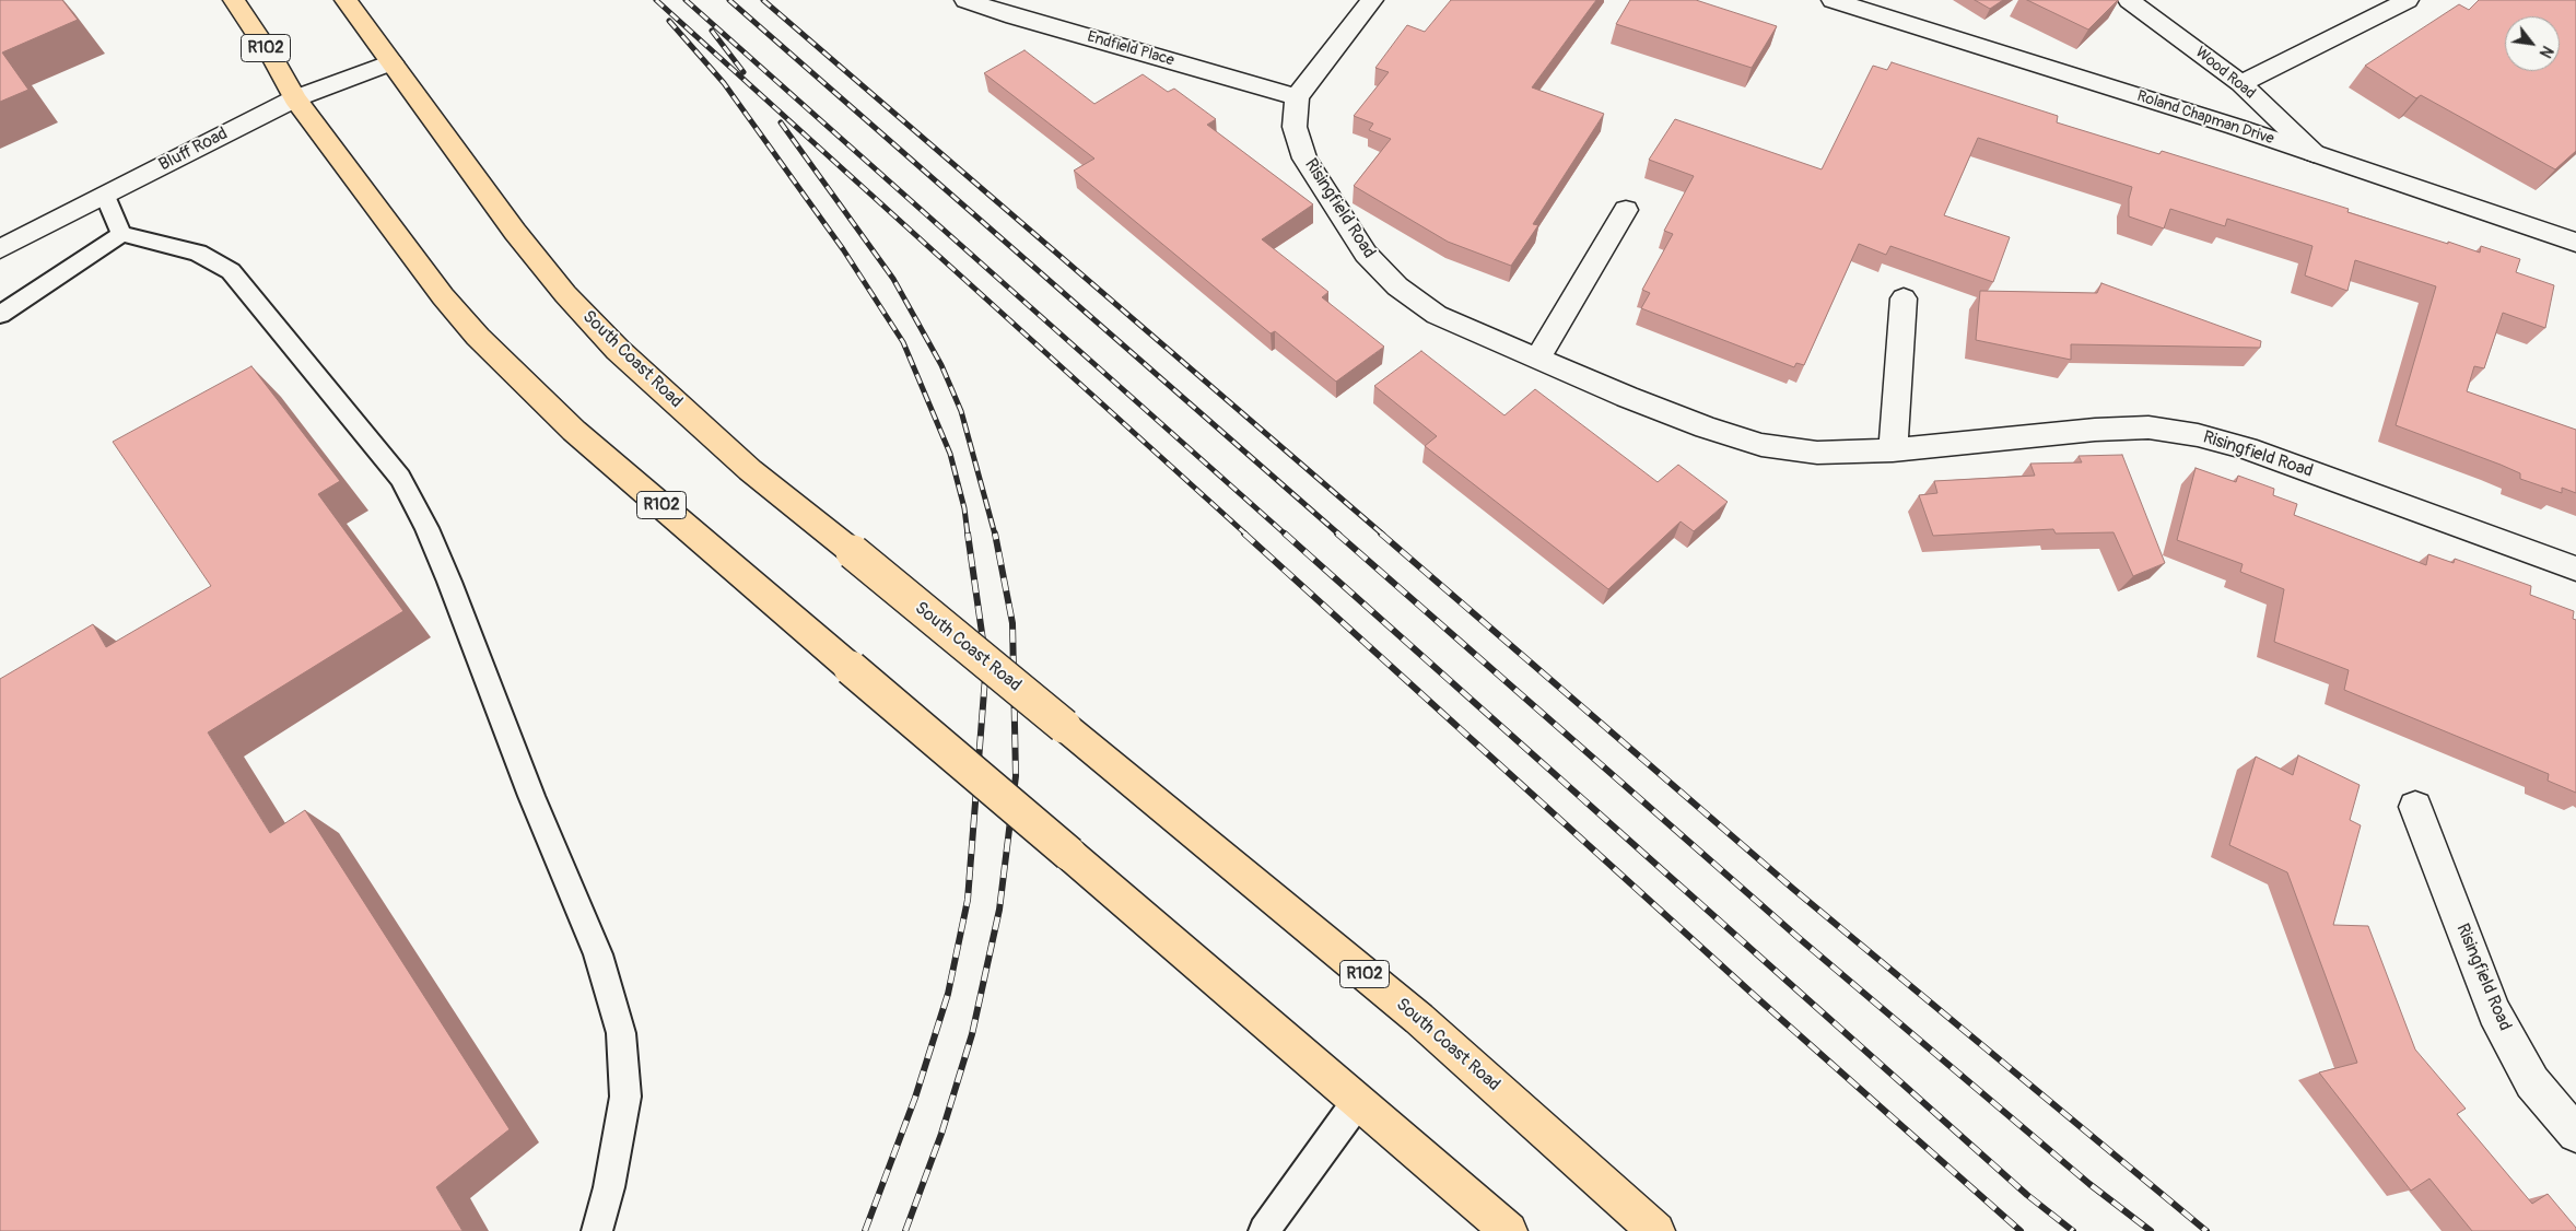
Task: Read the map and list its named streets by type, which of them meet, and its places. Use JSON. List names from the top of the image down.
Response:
{
  "streets": {
    "highway": ["R102", "South Coast Road"],
    "street": [
      "Endfield Place",
      "Wood Road",
      "Roland Chapman Drive",
      "Bluff Road",
      "Risingfield Road"
    ]
  },
  "crossings": [
    ["R102", "Bluff Road"],
    ["Endfield Place", "Risingfield Road"],
    ["Wood Road", "Roland Chapman Drive"],
    ["Bluff Road", "South Coast Road"]
  ],
  "north": "bottom right"
}
